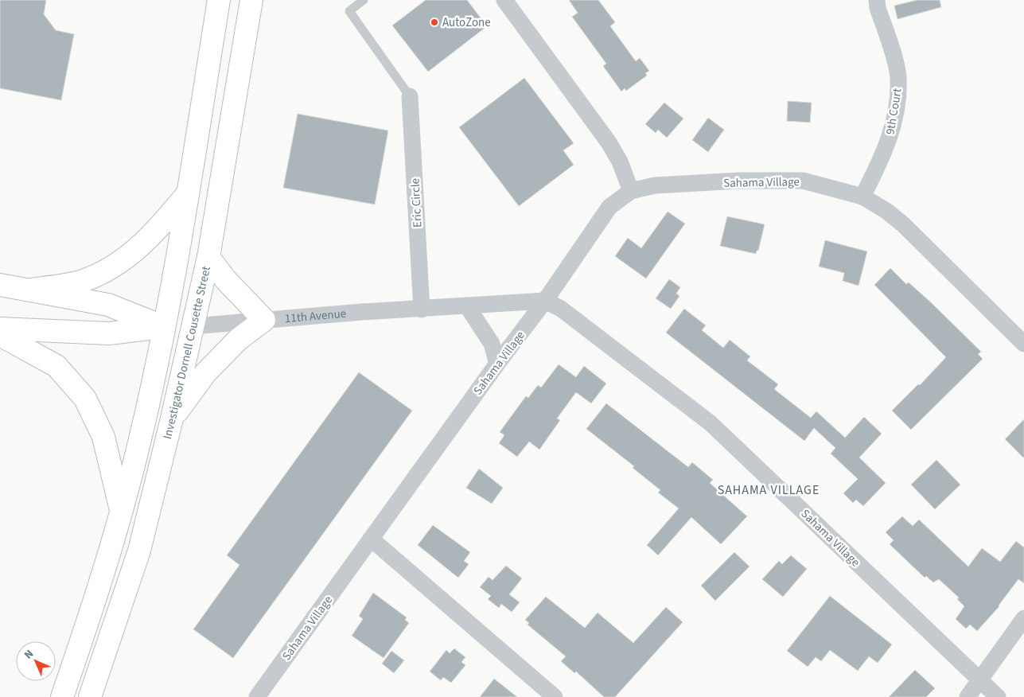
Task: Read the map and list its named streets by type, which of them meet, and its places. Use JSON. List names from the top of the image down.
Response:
{
  "streets": {
    "main road": ["11th Avenue", "Investigator Dornell Cousette Street"],
    "street": ["9th Court", "Sahama Village", "Eric Circle"]
  },
  "crossings": [
    ["9th Court", "Sahama Village"],
    ["Sahama Village", "11th Avenue"],
    ["Eric Circle", "11th Avenue"],
    ["11th Avenue", "Investigator Dornell Cousette Street"]
  ],
  "districts": ["SAHAMA VILLAGE"],
  "places": ["AutoZone"],
  "north": "top left"
}
